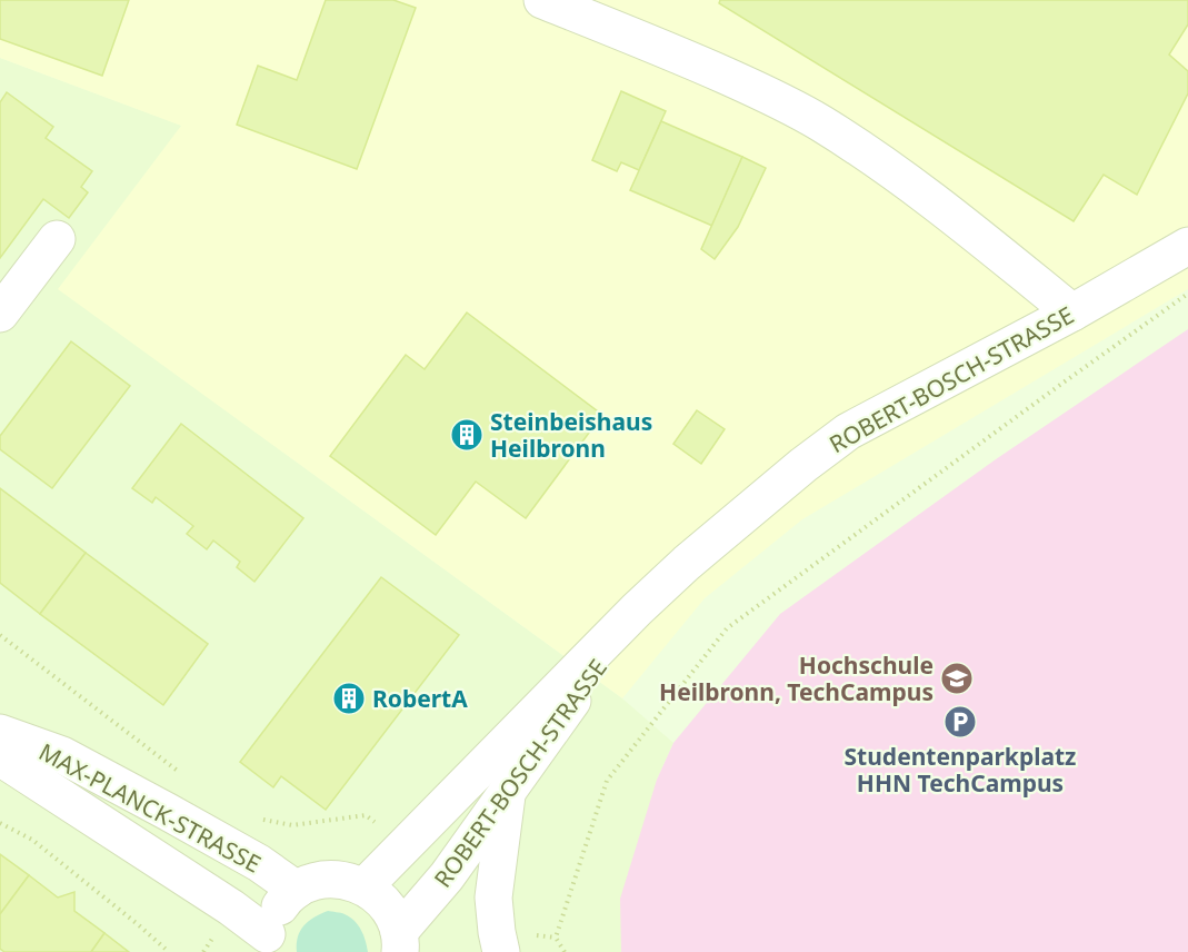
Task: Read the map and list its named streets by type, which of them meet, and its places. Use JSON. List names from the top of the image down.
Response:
{
  "streets": {
    "street": ["ROBERT-BOSCH-STRASSE", "MAX-PLANCK-STRASSE"]
  },
  "places": {
    "building": ["Steinbeishaus Heilbronn", "RobertA"],
    "school or university": ["Hochschule Heilbronn, TechCampus"],
    "parking": ["Studentenparkplatz HHN TechCampus"]
  }
}
